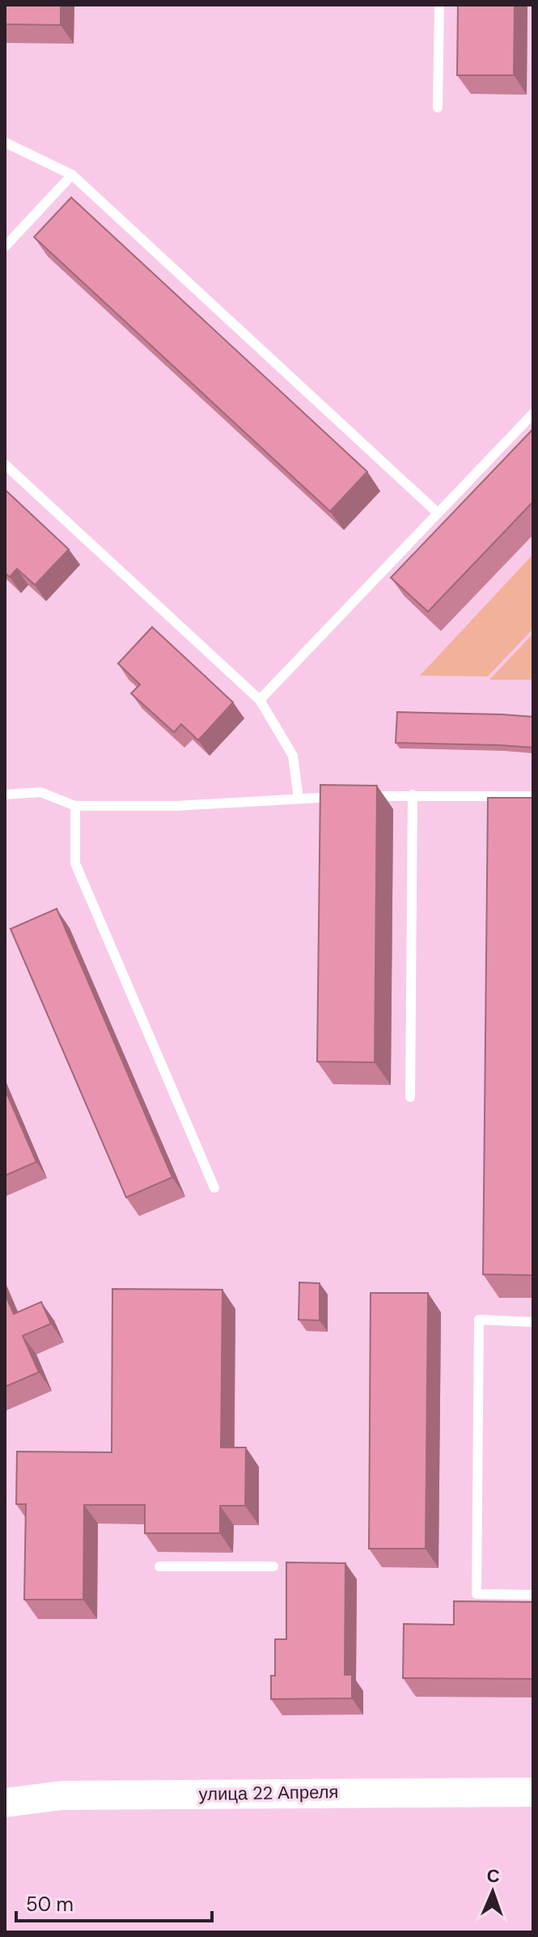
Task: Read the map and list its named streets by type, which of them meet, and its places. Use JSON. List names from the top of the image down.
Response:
{
  "streets": {
    "main road": ["улица 22 Апреля"]
  },
  "scale_bar": "50 m",
  "north": "top"
}
